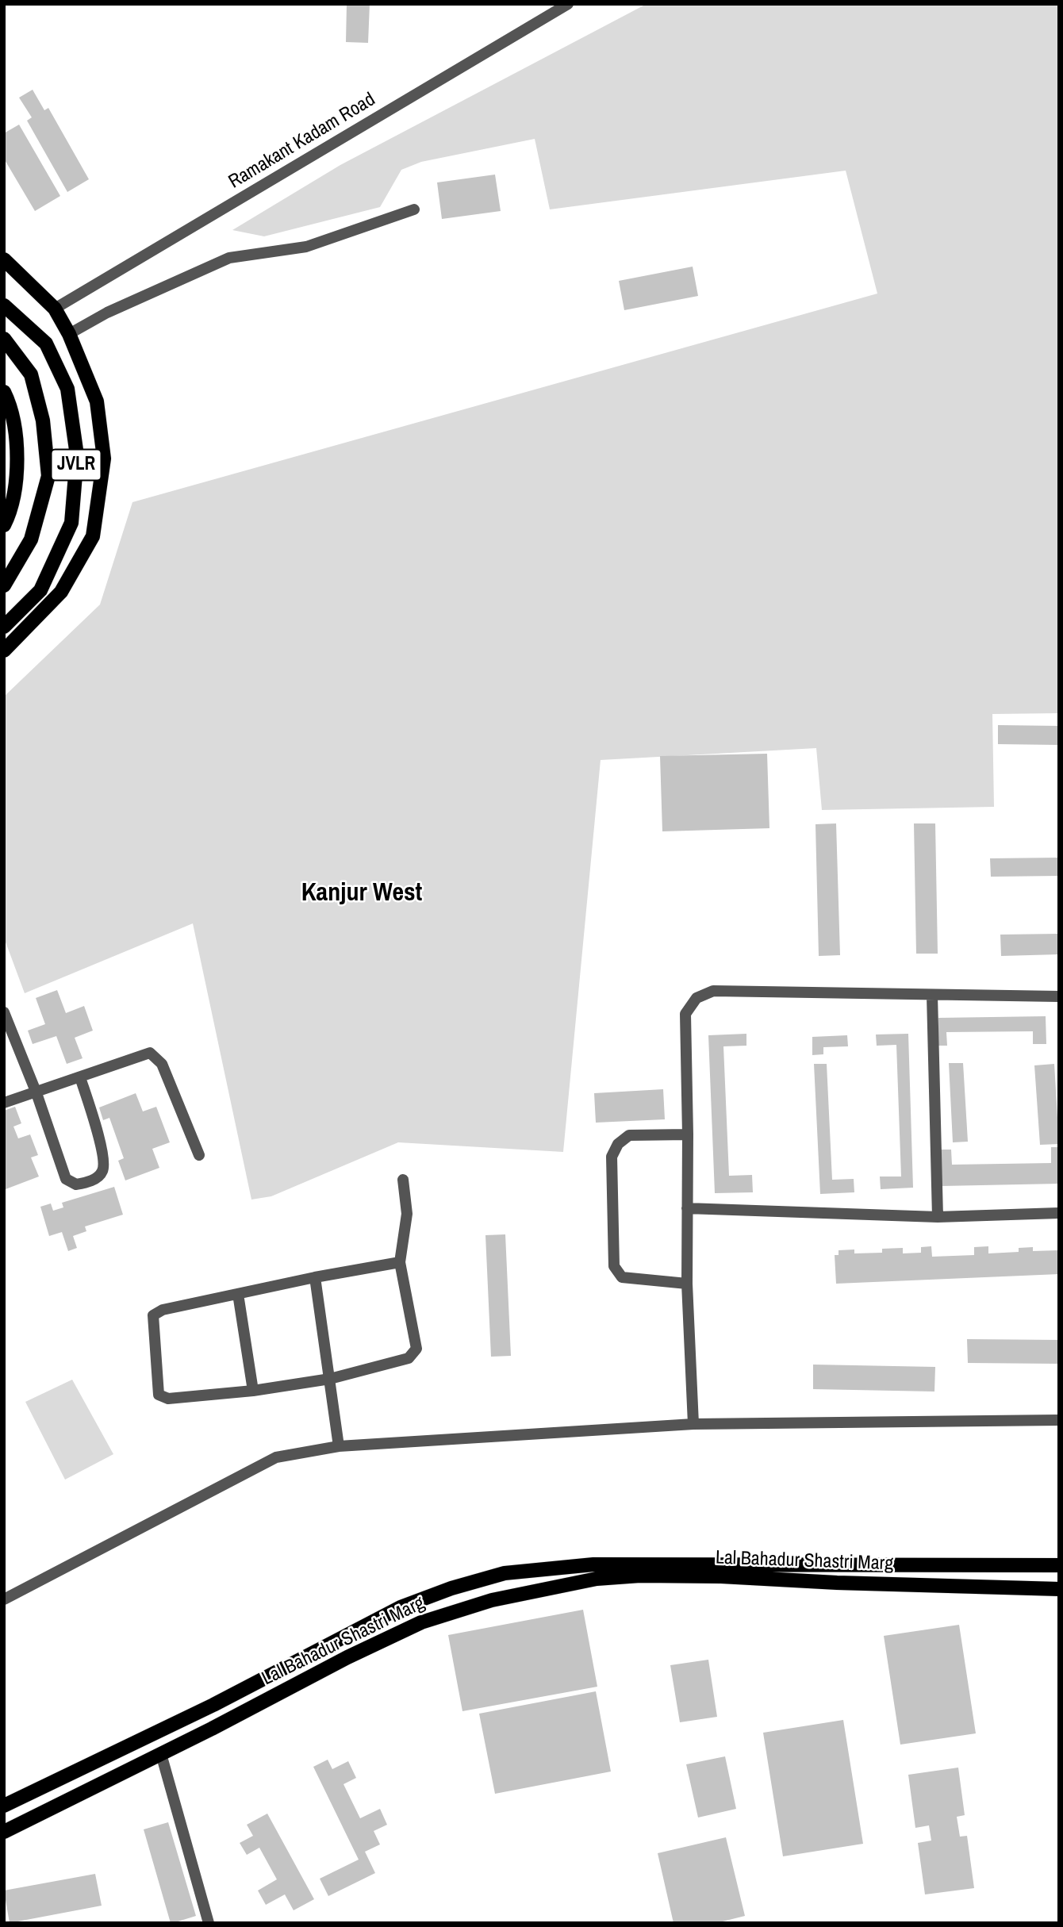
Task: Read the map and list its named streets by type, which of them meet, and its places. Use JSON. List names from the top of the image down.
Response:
{
  "streets": {
    "main road": ["JVLR", "Lal Bahadur Shastri Marg"],
    "street": ["Ramakant Kadam Road"]
  },
  "districts": ["Kanjur West"]
}
